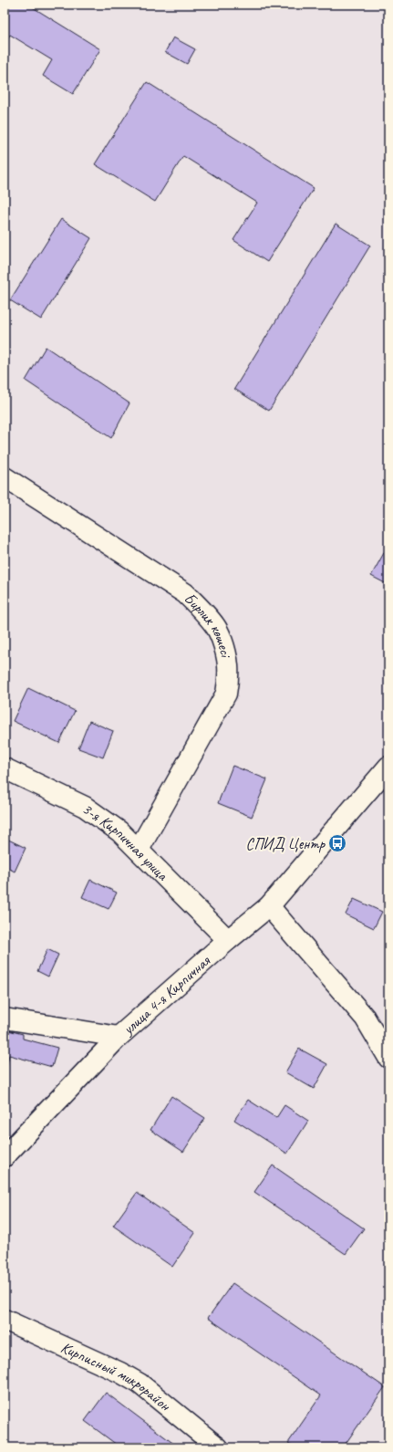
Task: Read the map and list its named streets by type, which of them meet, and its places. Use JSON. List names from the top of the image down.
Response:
{
  "streets": {
    "street": [
      "Бирлик көшесі",
      "3-я Кирпичная улица",
      "улица 4-я Кирпичная",
      "Кирписный микрорайон"
    ]
  },
  "crossings": [
    ["Бирлик көшесі", "3-я Кирпичная улица"],
    ["3-я Кирпичная улица", "улица 4-я Кирпичная"]
  ],
  "places": {
    "bus stop": ["СПИД Центр"]
  }
}
